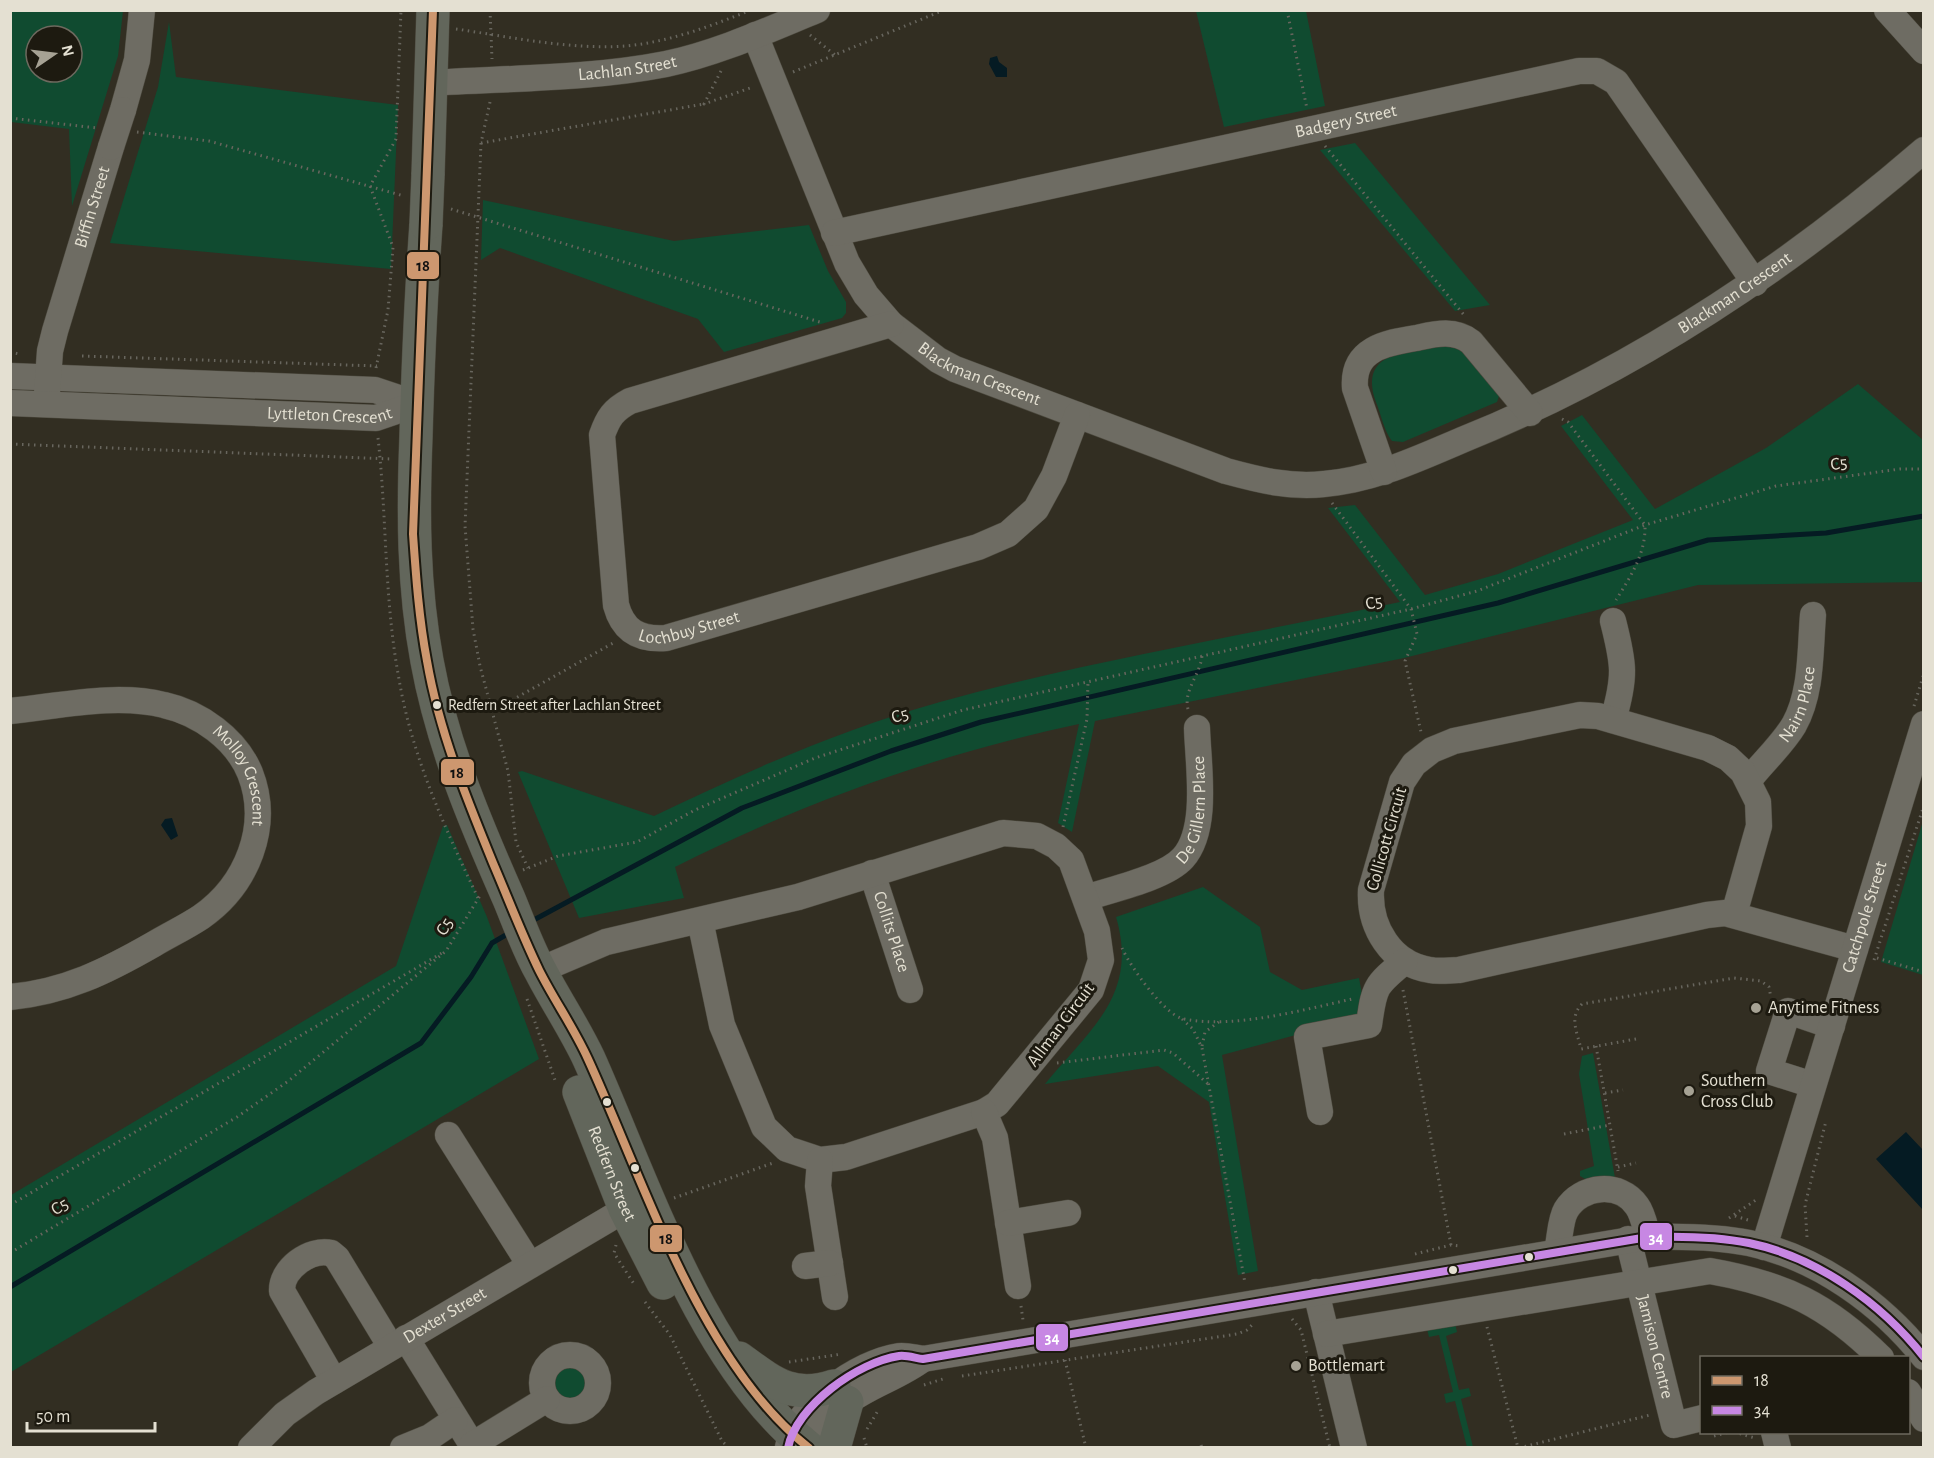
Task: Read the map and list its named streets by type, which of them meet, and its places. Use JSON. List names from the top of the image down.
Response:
{
  "streets": {
    "main road": ["Redfern Street"],
    "street": [
      "Lachlan Street",
      "Badgery Street",
      "Biffin Street",
      "Blackman Crescent",
      "Lyttleton Crescent",
      "Lochbuy Street",
      "Nairn Place",
      "Molloy Crescent",
      "De Gillern Place",
      "Collicott Circuit",
      "Catchpole Street",
      "Collits Place",
      "Allman Circuit",
      "Dexter Street",
      "Jamison Centre"
    ],
    "path": ["C5"]
  },
  "crossings": [
    ["Lachlan Street", "Blackman Crescent"],
    ["Lachlan Street", "Redfern Street"],
    ["Badgery Street", "Blackman Crescent"],
    ["Biffin Street", "Lyttleton Crescent"],
    ["Blackman Crescent", "Lochbuy Street"],
    ["Lyttleton Crescent", "Redfern Street"],
    ["C5", "Redfern Street"],
    ["Nairn Place", "Collicott Circuit"],
    ["De Gillern Place", "Allman Circuit"],
    ["Collicott Circuit", "Catchpole Street"],
    ["Collits Place", "Allman Circuit"],
    ["Allman Circuit", "Redfern Street"],
    ["Redfern Street", "Dexter Street"]
  ],
  "places": [
    "Redfern Street after Lachlan Street",
    "Anytime Fitness",
    "Southern Cross Club",
    "Bottlemart"
  ],
  "lines": ["transit line 18", "transit line 34"],
  "legend": ["18", "34"],
  "scale_bar": "50 m",
  "north": "right"
}
